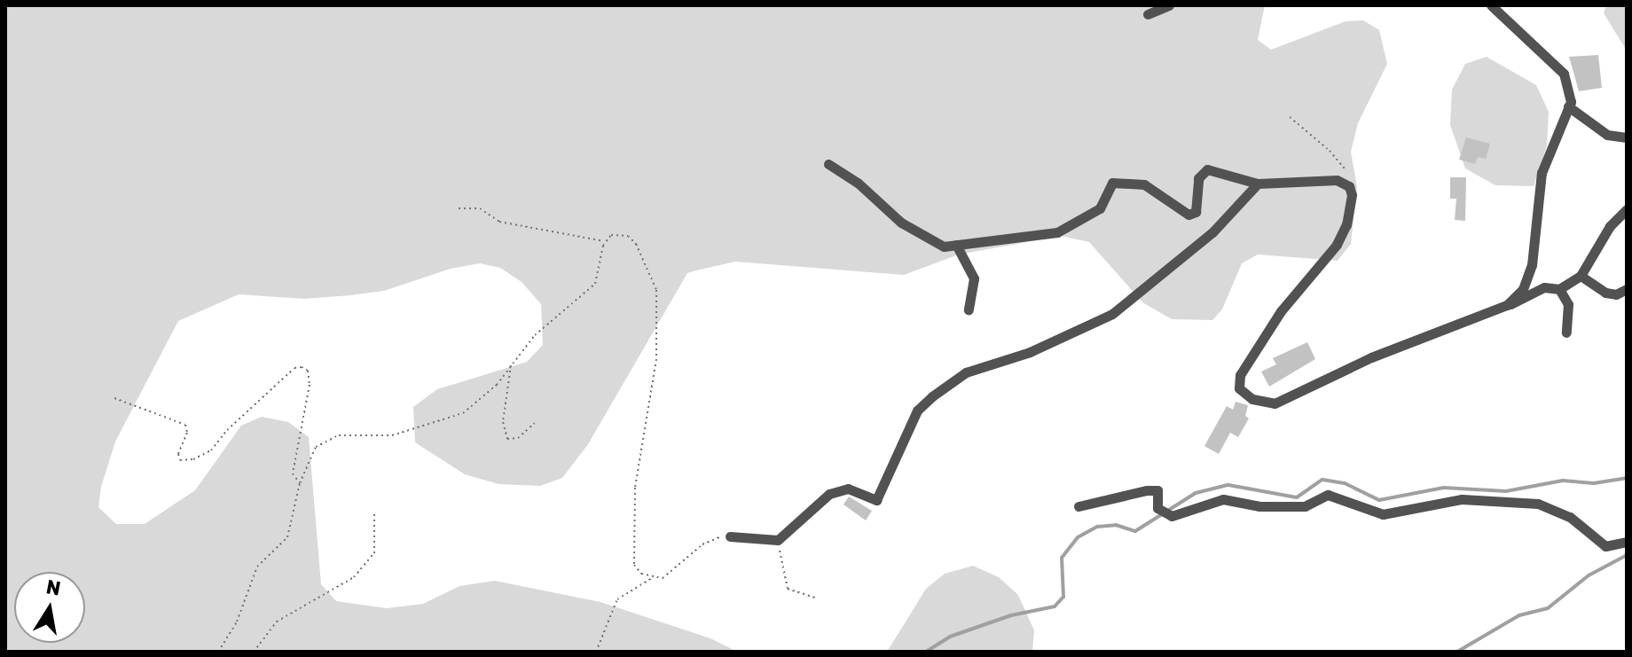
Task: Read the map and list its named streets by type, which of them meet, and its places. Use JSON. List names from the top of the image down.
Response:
{
  "north": "top"
}
